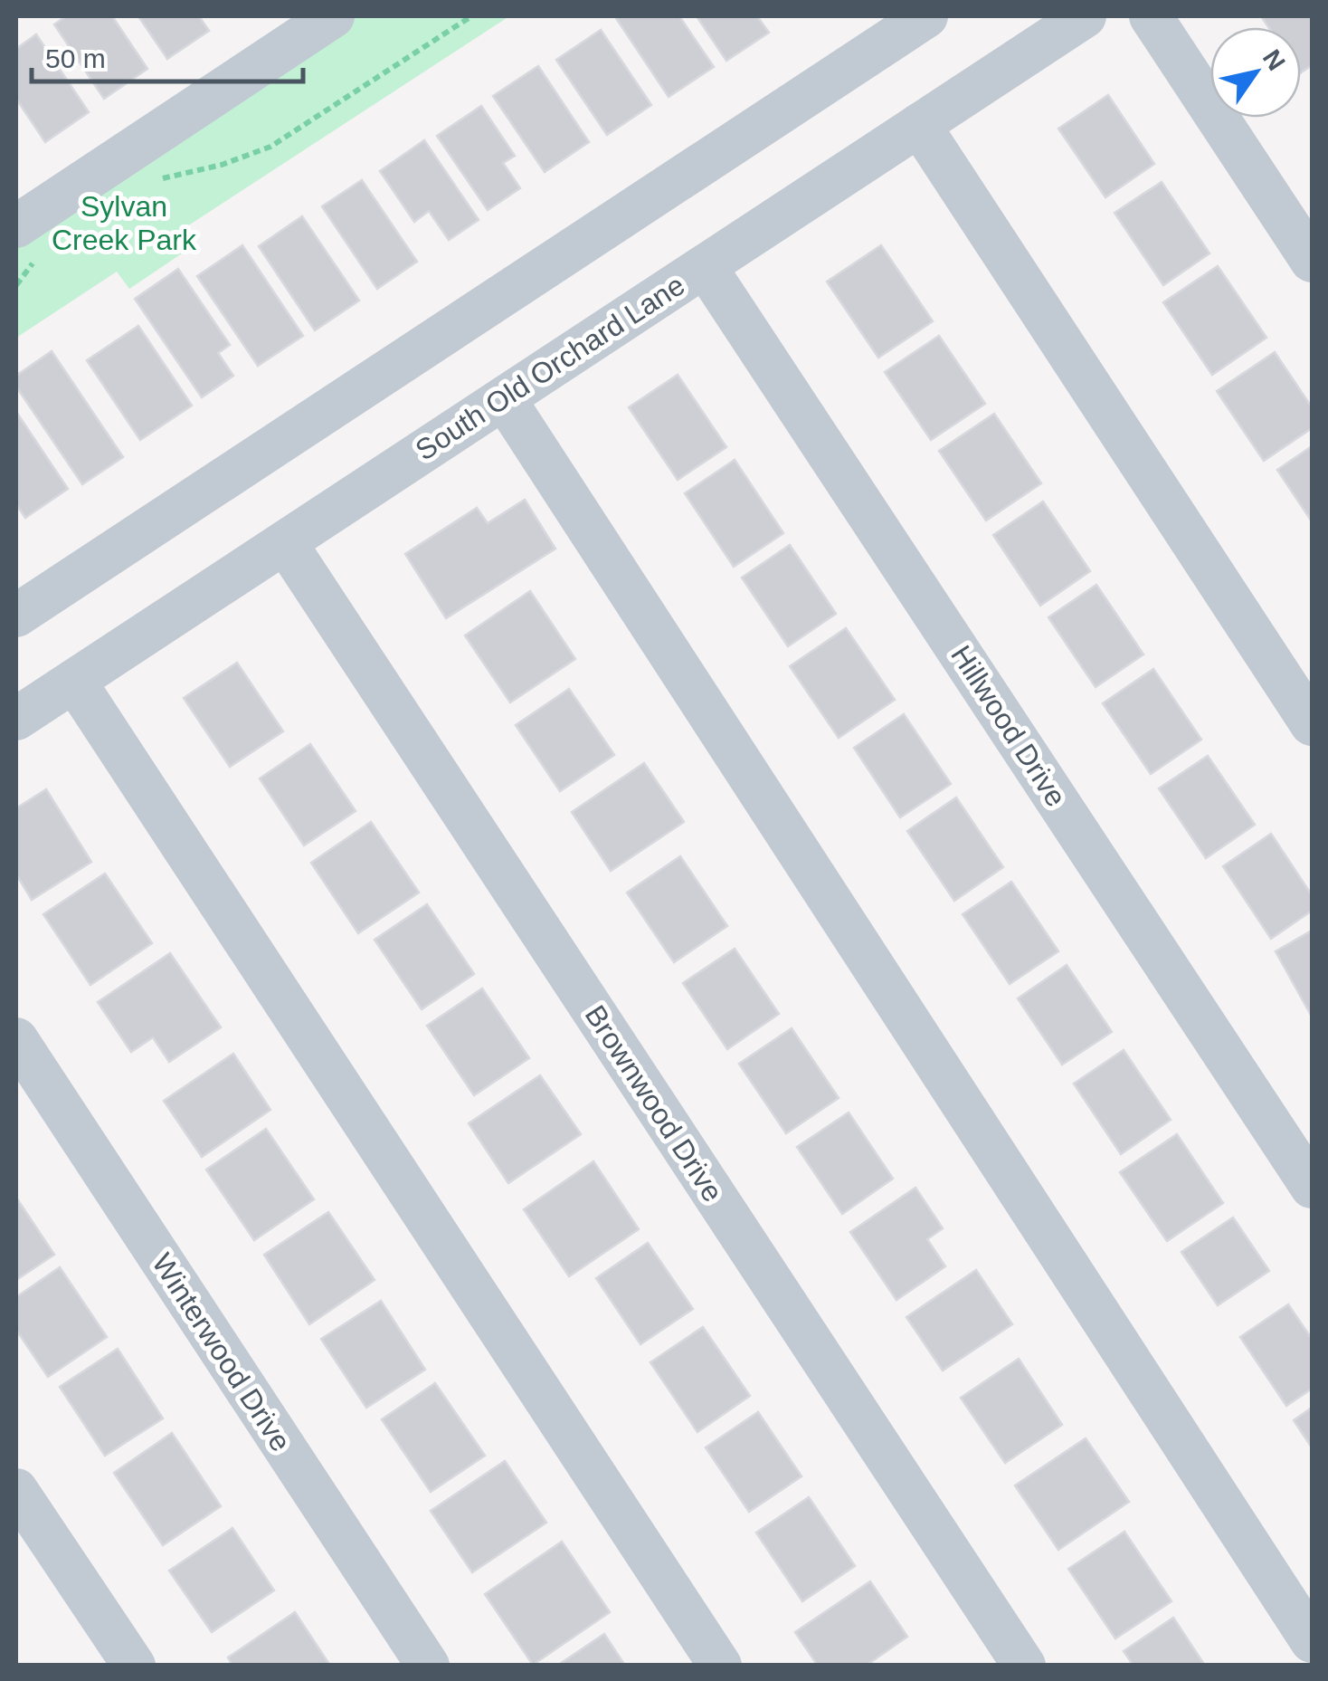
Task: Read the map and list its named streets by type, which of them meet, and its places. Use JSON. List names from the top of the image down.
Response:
{
  "streets": {
    "street": [
      "South Old Orchard Lane",
      "Hillwood Drive",
      "Brownwood Drive",
      "Winterwood Drive"
    ]
  },
  "crossings": [
    ["South Old Orchard Lane", "Hillwood Drive"],
    ["South Old Orchard Lane", "Brownwood Drive"]
  ],
  "parks": ["Sylvan Creek Park"],
  "scale_bar": "50 m",
  "north": "top right"
}
